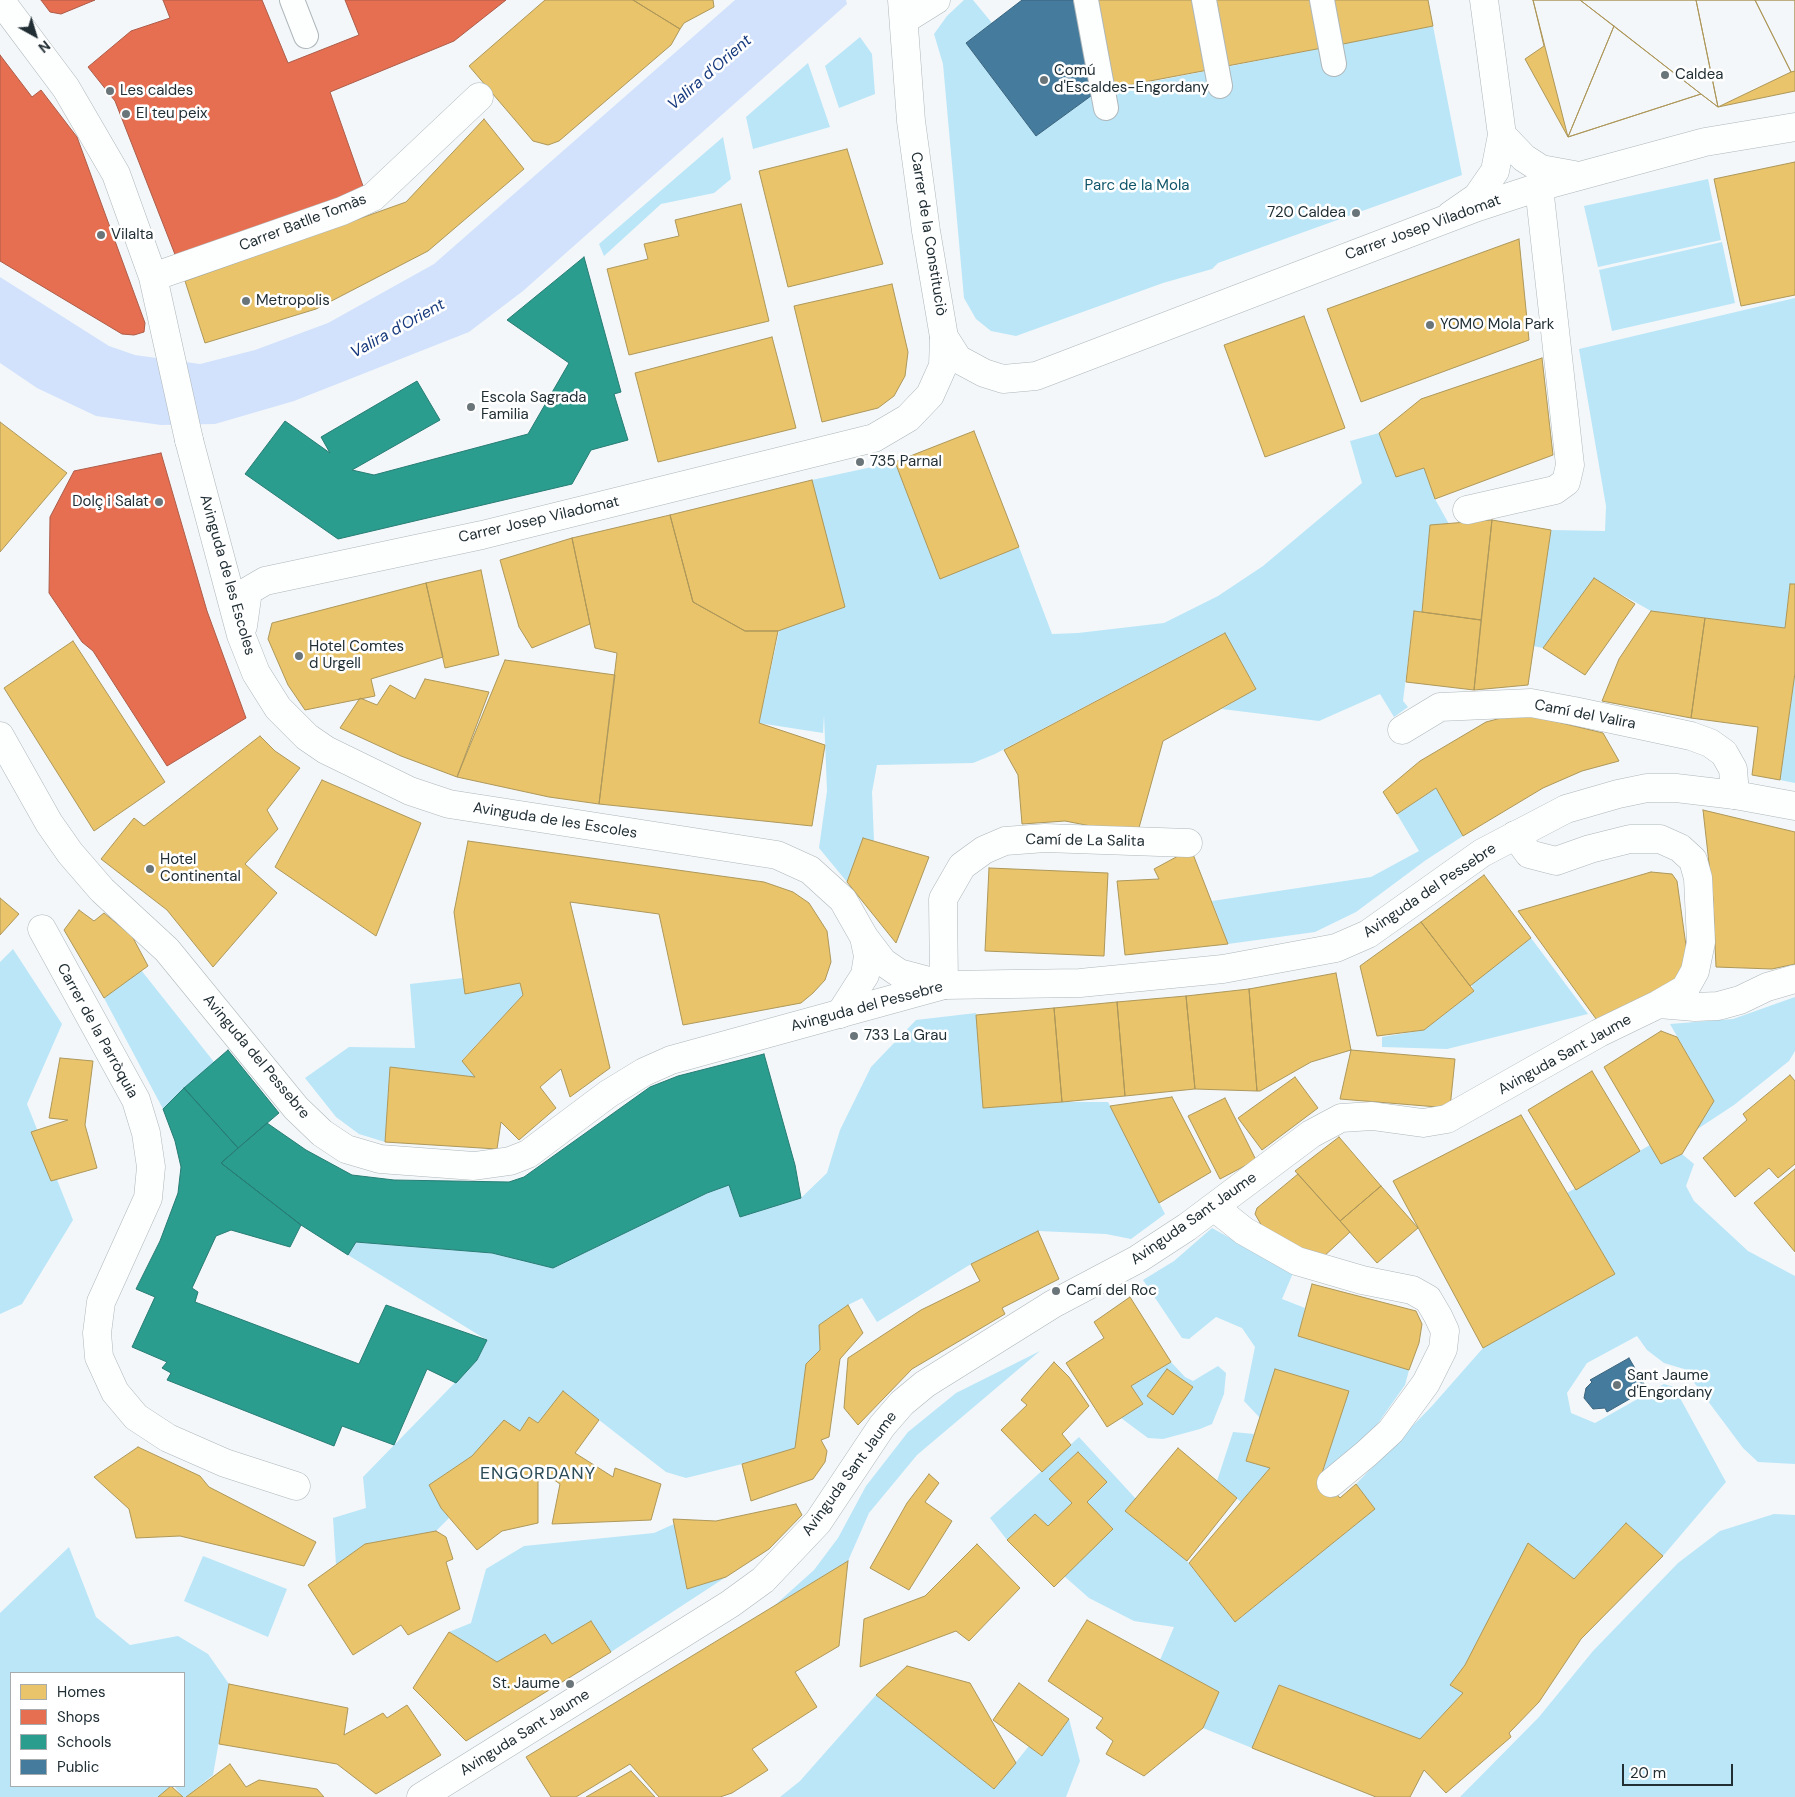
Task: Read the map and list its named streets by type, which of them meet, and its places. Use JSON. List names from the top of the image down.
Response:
{
  "streets": {
    "street": [
      "Carrer Batlle Tomàs",
      "Carrer Josep Viladomat",
      "Carrer de la Constituciò",
      "Avinguda de les Escoles",
      "Camí del Valira",
      "Camí de La Salita",
      "Avinguda del Pessebre",
      "Carrer de la Parròquia",
      "Avinguda Sant Jaume"
    ]
  },
  "crossings": [
    ["Carrer Batlle Tomàs", "Avinguda de les Escoles"],
    ["Carrer Josep Viladomat", "Carrer de la Constituciò"],
    ["Carrer Josep Viladomat", "Avinguda de les Escoles"],
    ["Avinguda de les Escoles", "Camí de La Salita"],
    ["Avinguda de les Escoles", "Avinguda del Pessebre"],
    ["Camí del Valira", "Avinguda del Pessebre"],
    ["Camí de La Salita", "Avinguda del Pessebre"],
    ["Avinguda del Pessebre", "Avinguda Sant Jaume"]
  ],
  "districts": ["ENGORDANY"],
  "water": ["Valira d'Orient"],
  "parks": ["Parc de la Mola"],
  "places": [
    "Caldea",
    "Comú d'Escaldes-Engordany",
    "Les caldes",
    "El teu peix",
    "720 Caldea",
    "Vilalta",
    "Metropolis",
    "YOMO Mola Park",
    "Escola Sagrada Familia",
    "735 Parnal",
    "Dolç i Salat",
    "Hotel Comtes d Urgell",
    "Hotel Continental",
    "733 La Grau",
    "Camí del Roc",
    "Sant Jaume d'Engordany",
    "St. Jaume"
  ],
  "legend": [
    "Homes",
    "Shops",
    "Schools",
    "Public"
  ],
  "scale_bar": "20 m",
  "north": "bottom right"
}
